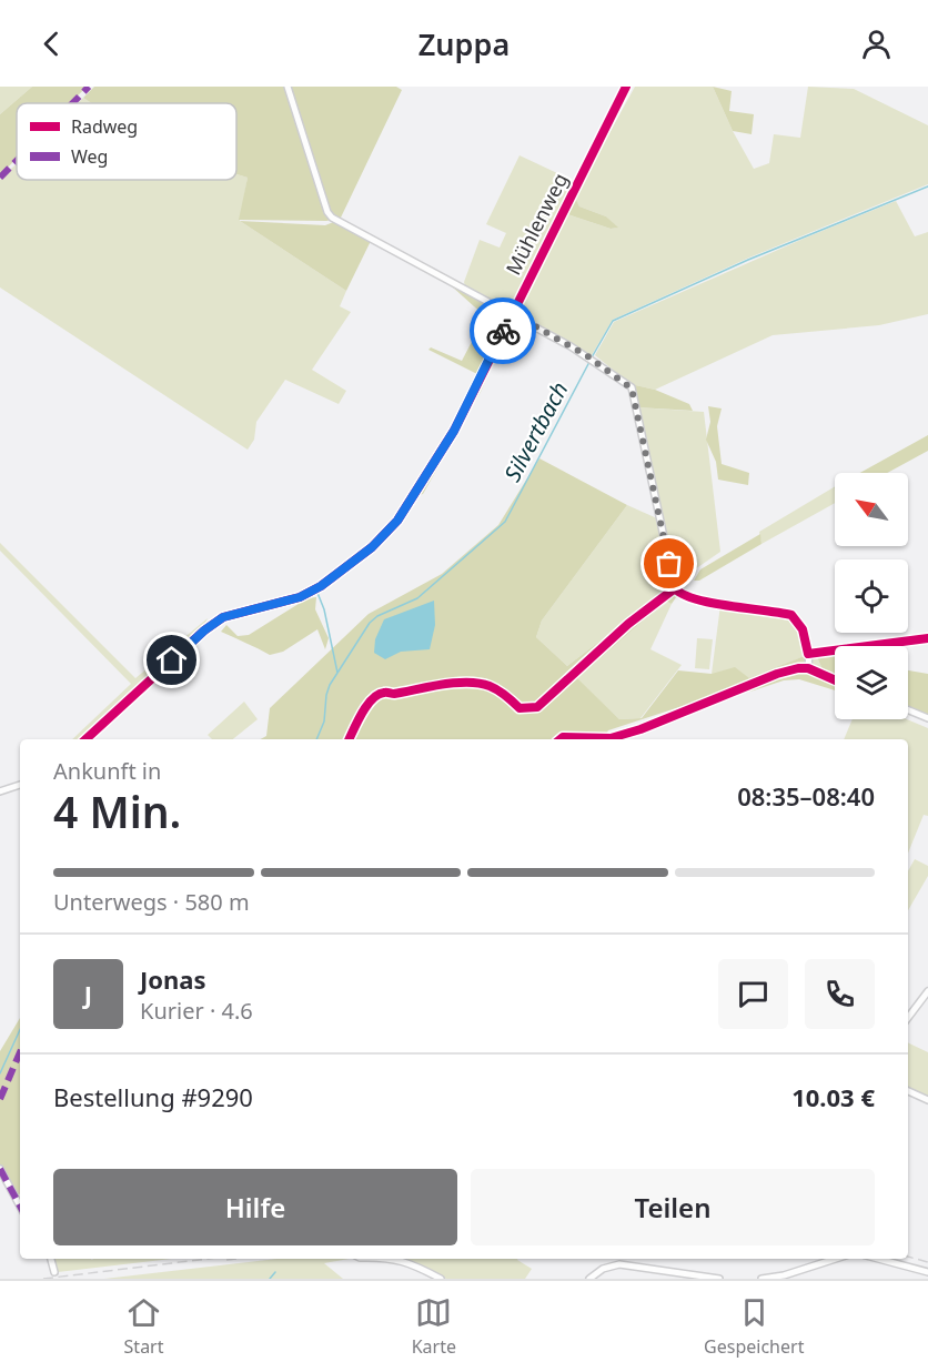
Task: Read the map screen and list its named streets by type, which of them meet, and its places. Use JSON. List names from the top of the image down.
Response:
{
  "streets": {
    "street": ["Mühlenweg"]
  },
  "water": ["Silvertbach"],
  "legend": ["Radweg", "Weg"],
  "north": "top left",
  "page": {
    "header": "Zuppa",
    "heading": ["4 Min.", "Ankunft in", "08:35–08:40"],
    "panel": [
      "Jonas",
      "Kurier · 4.6",
      "Bestellung #9290",
      "10.03 €"
    ],
    "bar": "Unterwegs · 580 m",
    "round": "J",
    "buttons": ["Hilfe", "Teilen"],
    "tabs": ["Start", "Karte", "Gespeichert"]
  }
}
